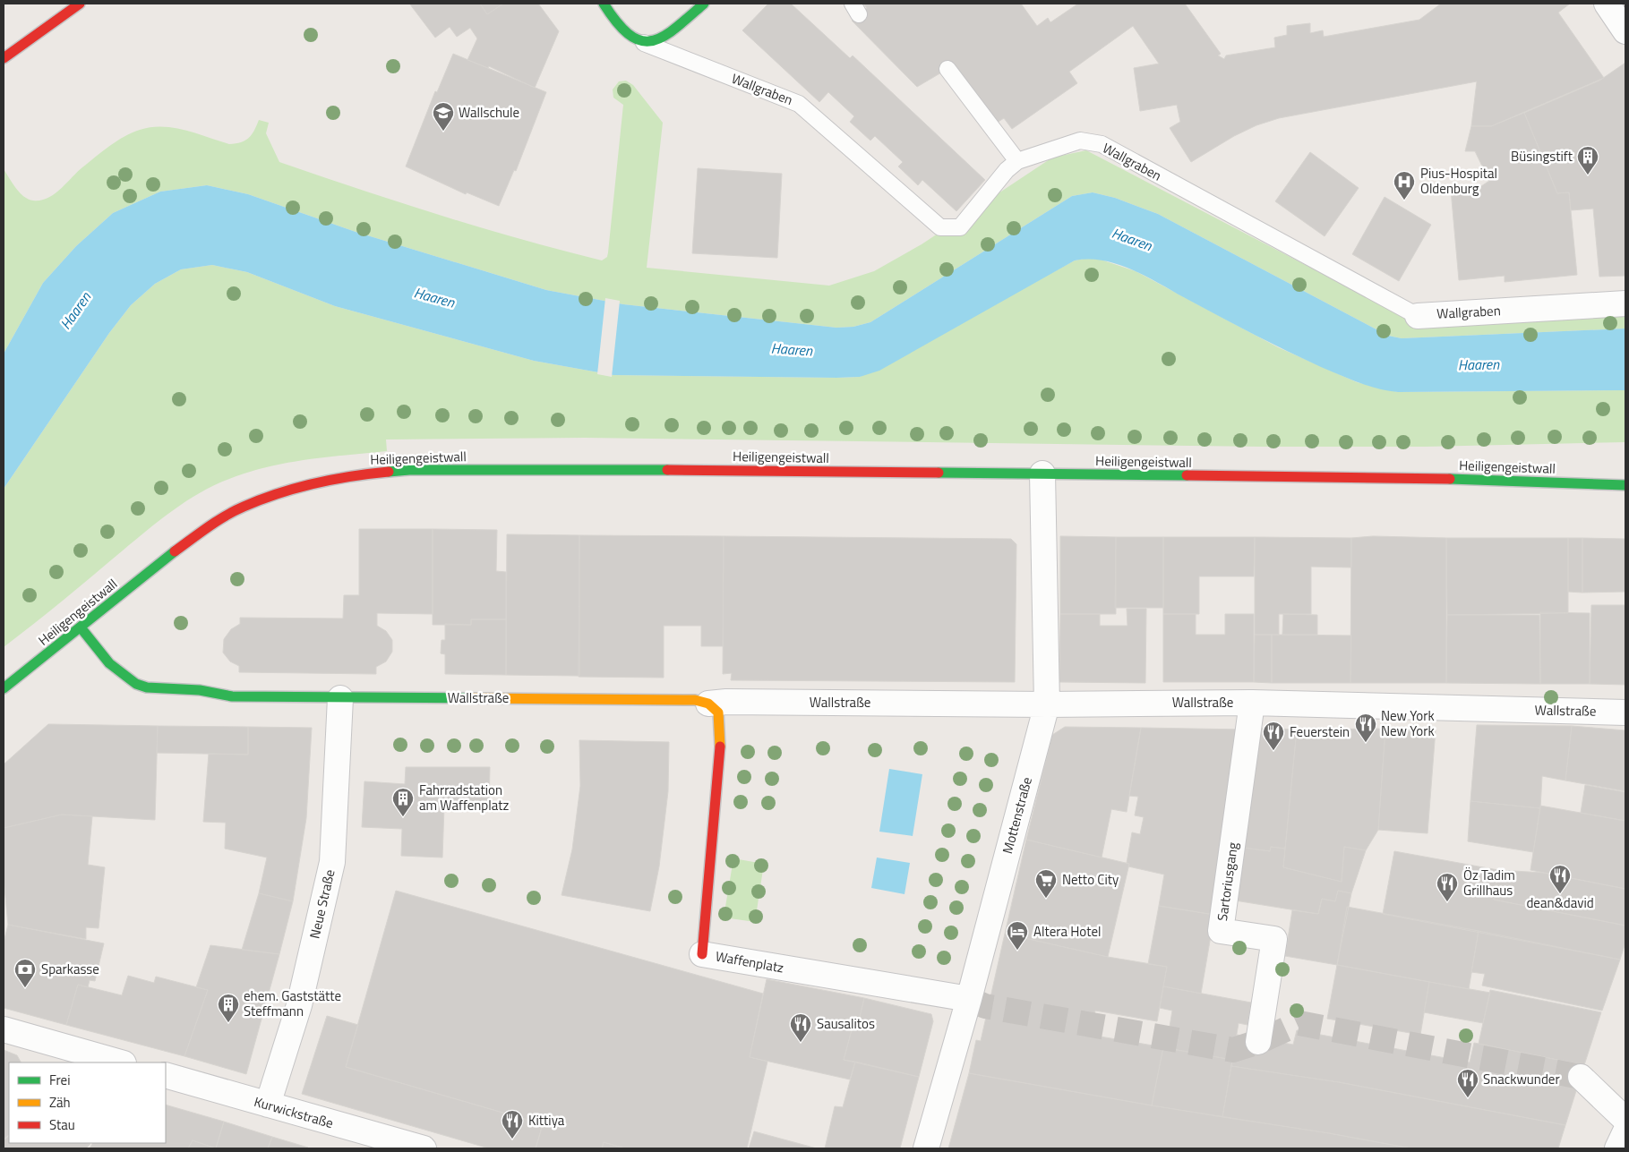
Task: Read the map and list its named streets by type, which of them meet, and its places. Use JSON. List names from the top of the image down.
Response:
{
  "streets": {
    "main road": ["Heiligengeistwall", "Wallstraße", "Waffenplatz"],
    "street": [
      "Wallgraben",
      "Mottenstraße",
      "Sartoriusgang",
      "Neue Straße",
      "Kurwickstraße"
    ]
  },
  "crossings": [
    ["Heiligengeistwall", "Wallstraße"],
    ["Heiligengeistwall", "Mottenstraße"],
    ["Wallstraße", "Mottenstraße"],
    ["Wallstraße", "Sartoriusgang"],
    ["Wallstraße", "Neue Straße"],
    ["Wallstraße", "Waffenplatz"],
    ["Mottenstraße", "Waffenplatz"],
    ["Neue Straße", "Kurwickstraße"]
  ],
  "water": ["Haaren"],
  "places": {
    "school or university": ["Wallschule"],
    "building": ["Büsingstift", "Fahrradstation am Waffenplatz", "ehem. Gaststätte Steffmann"],
    "hospital": ["Pius-Hospital Oldenburg"],
    "restaurant": [
      "New York New York",
      "Feuerstein",
      "dean&david",
      "Öz Tadim Grillhaus",
      "Sausalitos",
      "Snackwunder",
      "Kittiya"
    ],
    "supermarket": ["Netto City"],
    "hotel": ["Altera Hotel"],
    "bank": ["Sparkasse"]
  },
  "legend": ["Frei", "Zäh", "Stau"]
}
